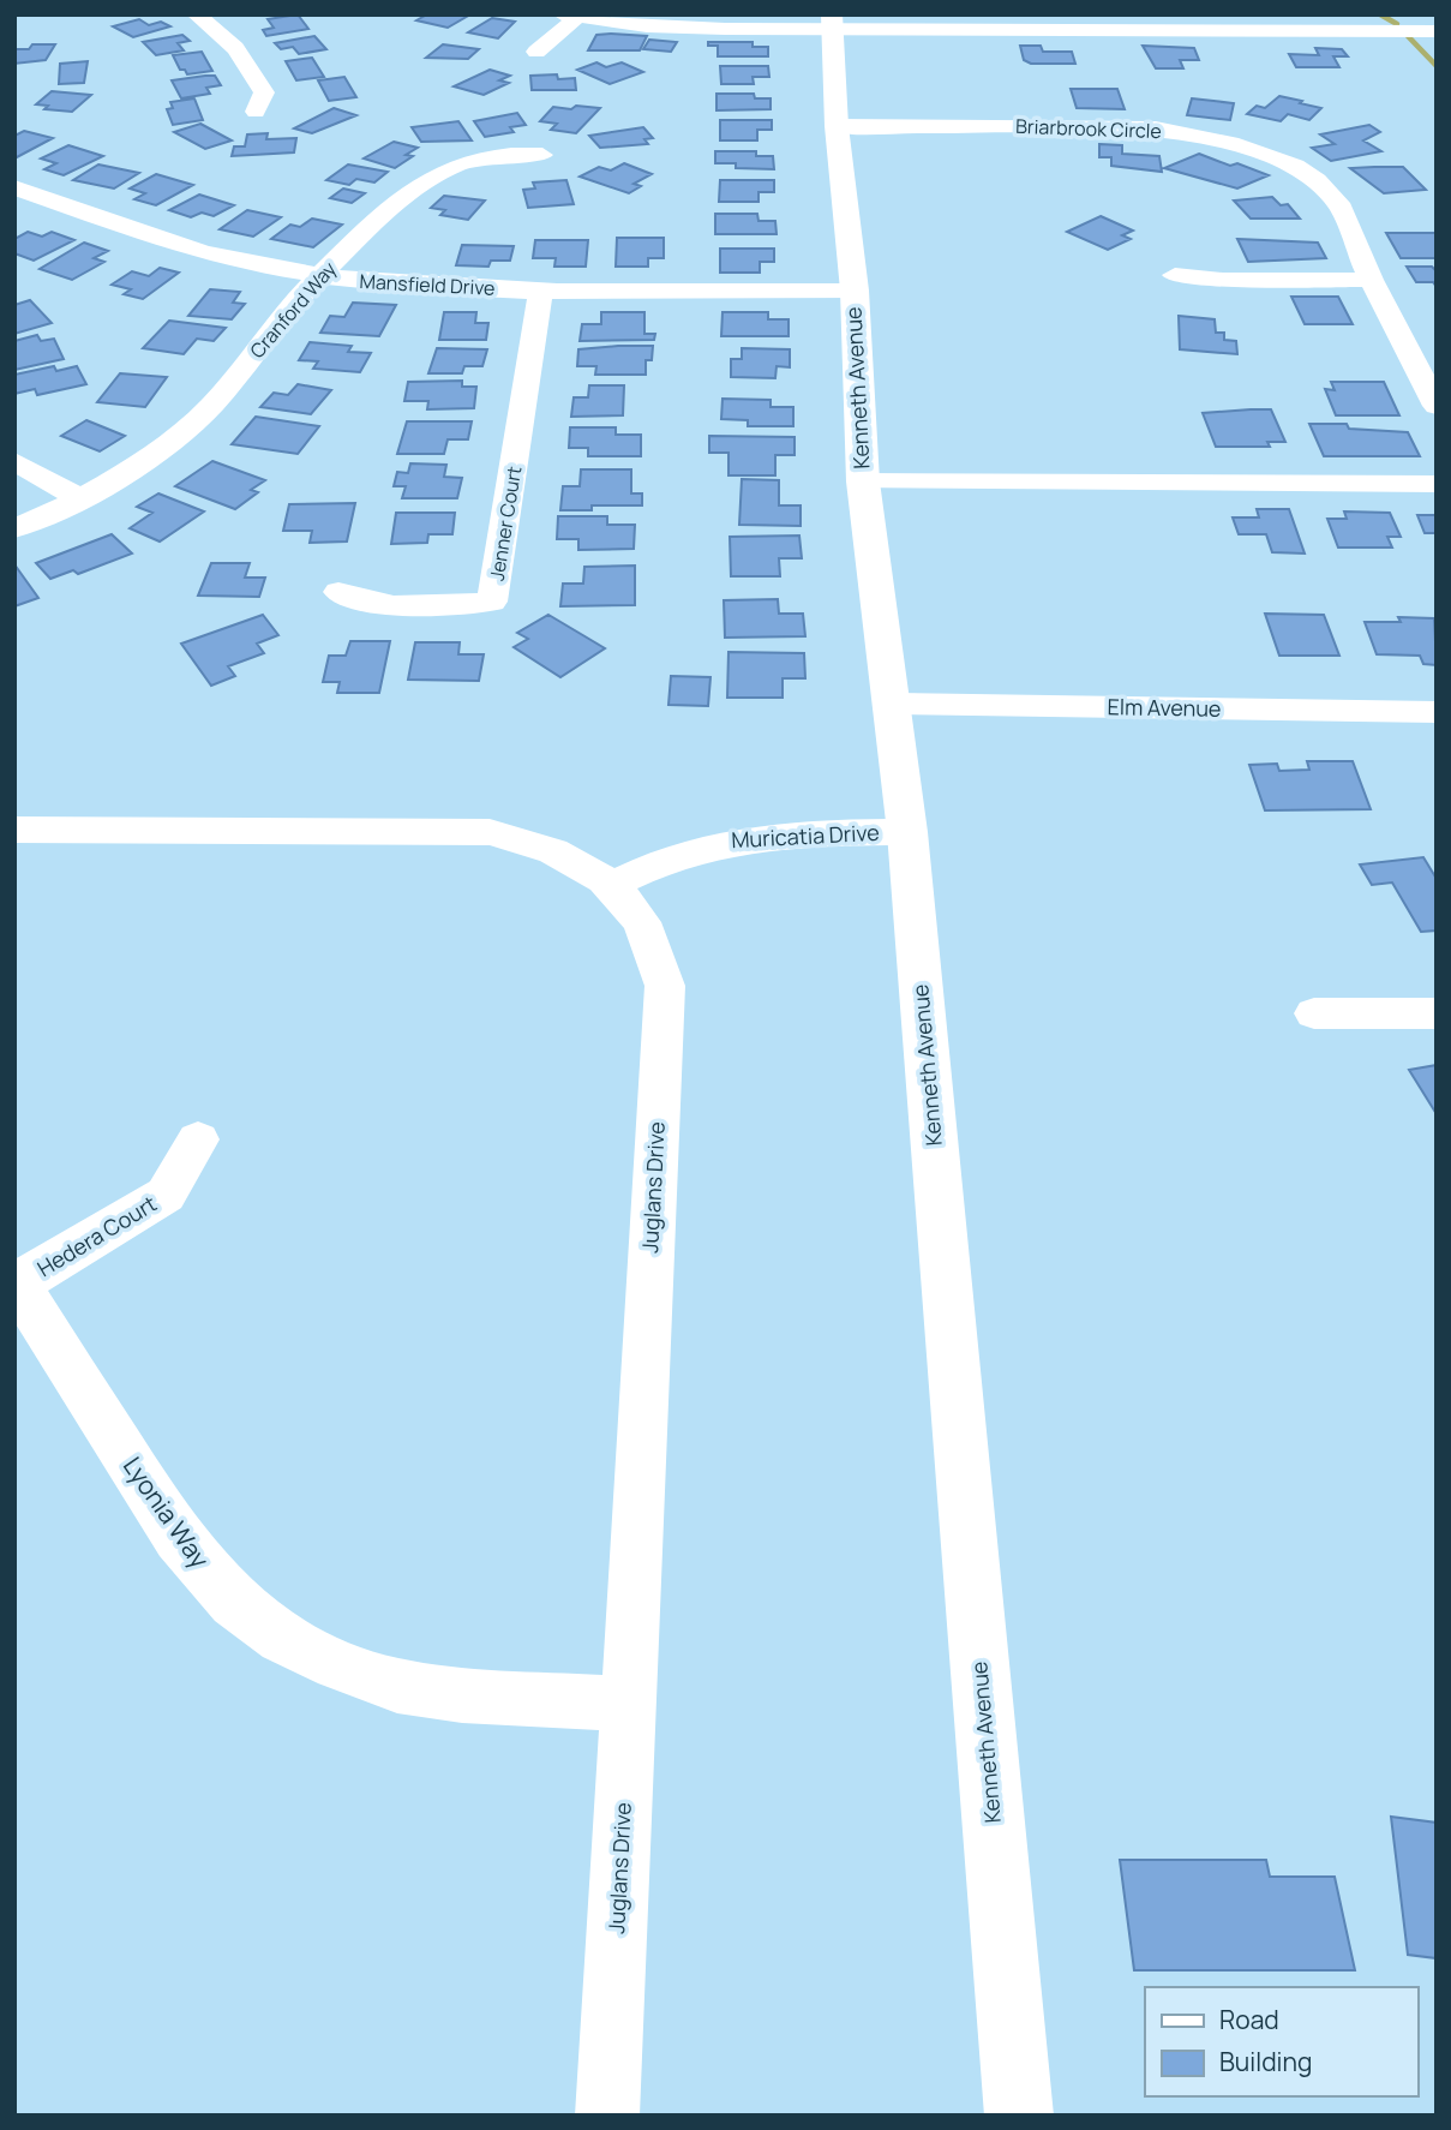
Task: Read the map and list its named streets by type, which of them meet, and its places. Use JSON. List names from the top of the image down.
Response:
{
  "streets": {
    "main road": ["Kenneth Avenue"],
    "street": [
      "Briarbrook Circle",
      "Mansfield Drive",
      "Cranford Way",
      "Jenner Court",
      "Elm Avenue",
      "Muricatia Drive",
      "Juglans Drive",
      "Hedera Court",
      "Lyonia Way"
    ]
  },
  "crossings": [
    ["Briarbrook Circle", "Kenneth Avenue"],
    ["Mansfield Drive", "Cranford Way"],
    ["Mansfield Drive", "Kenneth Avenue"],
    ["Mansfield Drive", "Jenner Court"],
    ["Kenneth Avenue", "Elm Avenue"],
    ["Kenneth Avenue", "Muricatia Drive"],
    ["Muricatia Drive", "Juglans Drive"],
    ["Juglans Drive", "Lyonia Way"],
    ["Hedera Court", "Lyonia Way"]
  ],
  "legend": ["Road", "Building"]
}
